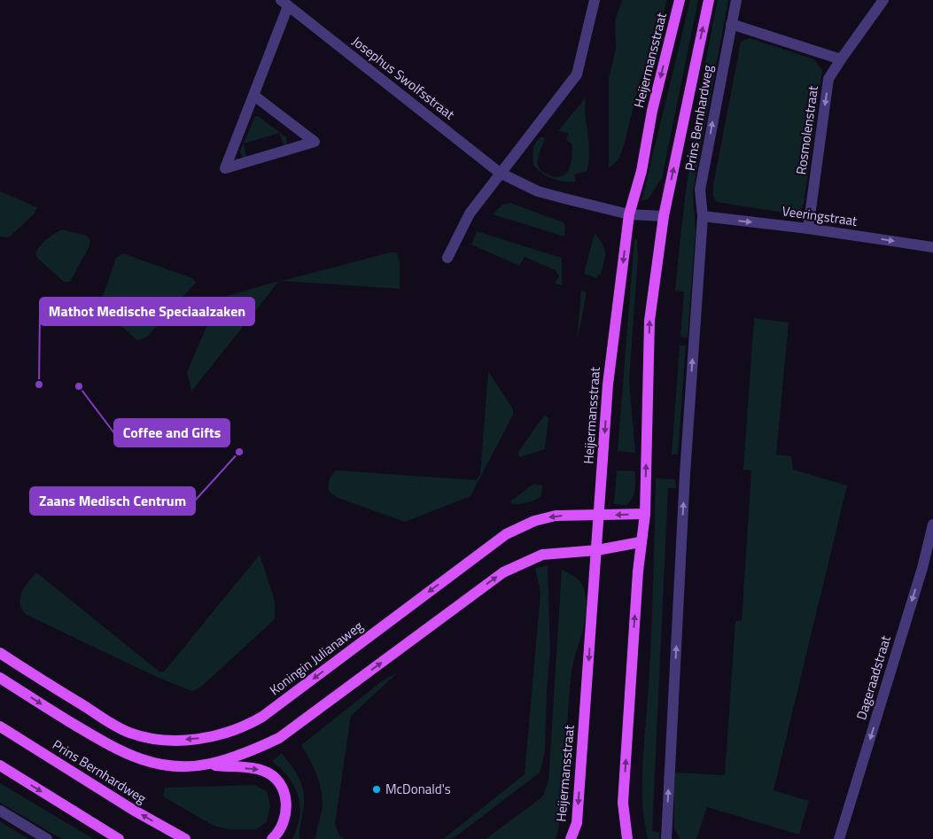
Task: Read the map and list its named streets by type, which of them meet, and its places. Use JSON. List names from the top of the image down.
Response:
{
  "streets": {
    "main road": ["Heijermansstraat", "Prins Bernhardweg", "Koningin Julianaweg"],
    "street": [
      "Josephus Swolfsstraat",
      "Rosmolenstraat",
      "Veeringstraat",
      "Dageraadstraat"
    ]
  },
  "crossings": [
    ["Heijermansstraat", "Josephus Swolfsstraat"],
    ["Heijermansstraat", "Koningin Julianaweg"],
    ["Prins Bernhardweg", "Veeringstraat"],
    ["Rosmolenstraat", "Veeringstraat"]
  ],
  "one_way": [
    "Prins Bernhardweg",
    "Rosmolenstraat",
    "Veeringstraat",
    "Dageraadstraat"
  ],
  "places": [
    "Mathot Medische Speciaalzaken",
    "Coffee and Gifts",
    "Zaans Medisch Centrum",
    "McDonald's"
  ]
}
